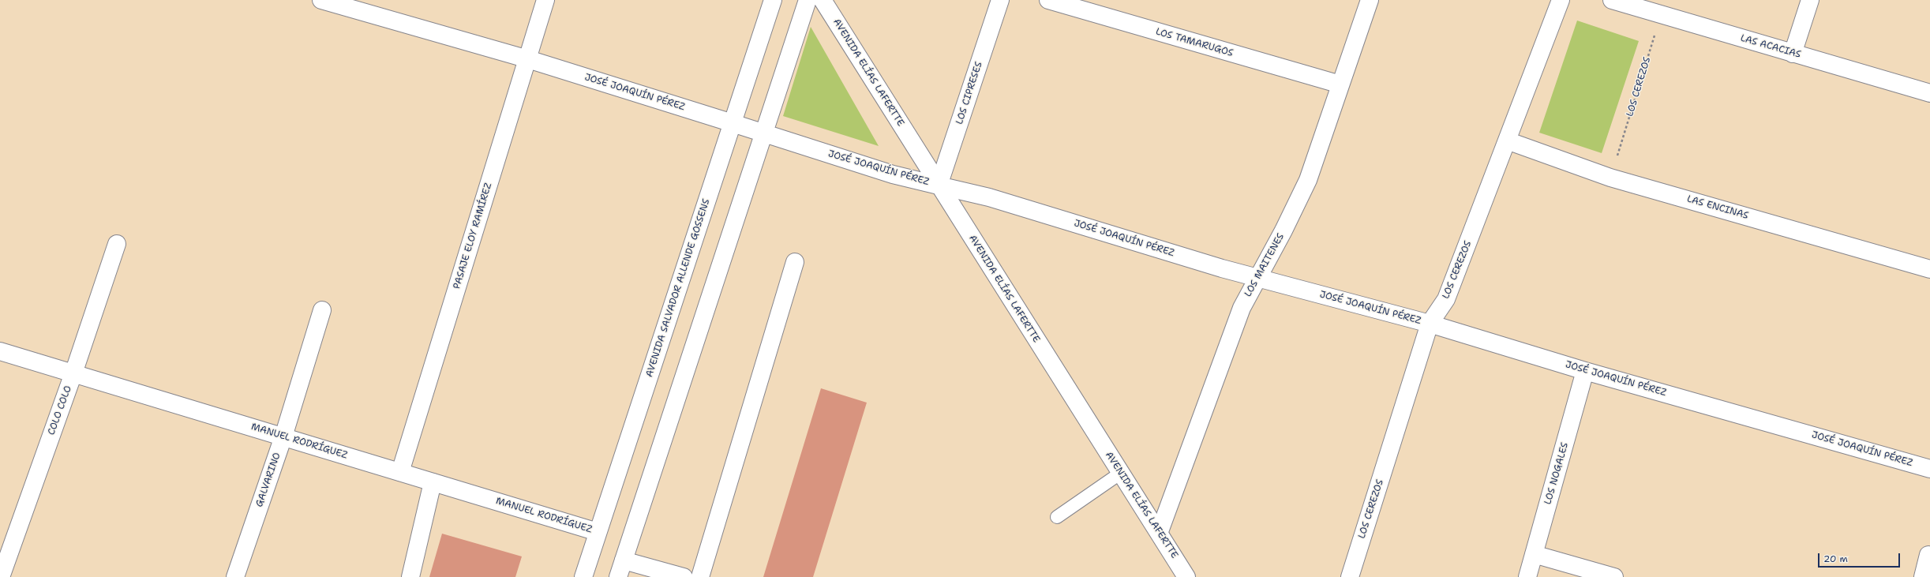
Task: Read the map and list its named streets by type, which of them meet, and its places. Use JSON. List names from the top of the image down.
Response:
{
  "streets": {
    "street": [
      "LOS TAMARUGOS",
      "LAS ACACIAS",
      "AVENIDA ELÍAS LAFERTTE",
      "LOS CEREZOS",
      "JOSÉ JOAQUÍN PÉREZ",
      "LOS CIPRESES",
      "LAS ENCINAS",
      "PASAJE ELOY RAMÍREZ",
      "LOS MAITENES",
      "AVENIDA SALVADOR ALLENDE GOSSENS",
      "COLO COLO",
      "MANUEL RODRÍGUEZ",
      "LOS NOGALES",
      "GALVARINO"
    ]
  },
  "crossings": [
    ["LOS TAMARUGOS", "LOS MAITENES"],
    ["LAS ACACIAS", "LOS CEREZOS"],
    ["AVENIDA ELÍAS LAFERTTE", "JOSÉ JOAQUÍN PÉREZ"],
    ["AVENIDA ELÍAS LAFERTTE", "LOS CIPRESES"],
    ["AVENIDA ELÍAS LAFERTTE", "LOS MAITENES"],
    ["LOS CEREZOS", "JOSÉ JOAQUÍN PÉREZ"],
    ["LOS CEREZOS", "LAS ENCINAS"],
    ["JOSÉ JOAQUÍN PÉREZ", "LOS CIPRESES"],
    ["JOSÉ JOAQUÍN PÉREZ", "PASAJE ELOY RAMÍREZ"],
    ["JOSÉ JOAQUÍN PÉREZ", "LOS MAITENES"],
    ["JOSÉ JOAQUÍN PÉREZ", "AVENIDA SALVADOR ALLENDE GOSSENS"],
    ["JOSÉ JOAQUÍN PÉREZ", "LOS NOGALES"],
    ["PASAJE ELOY RAMÍREZ", "MANUEL RODRÍGUEZ"],
    ["AVENIDA SALVADOR ALLENDE GOSSENS", "MANUEL RODRÍGUEZ"],
    ["COLO COLO", "MANUEL RODRÍGUEZ"],
    ["MANUEL RODRÍGUEZ", "GALVARINO"]
  ],
  "scale_bar": "20 m"
}
